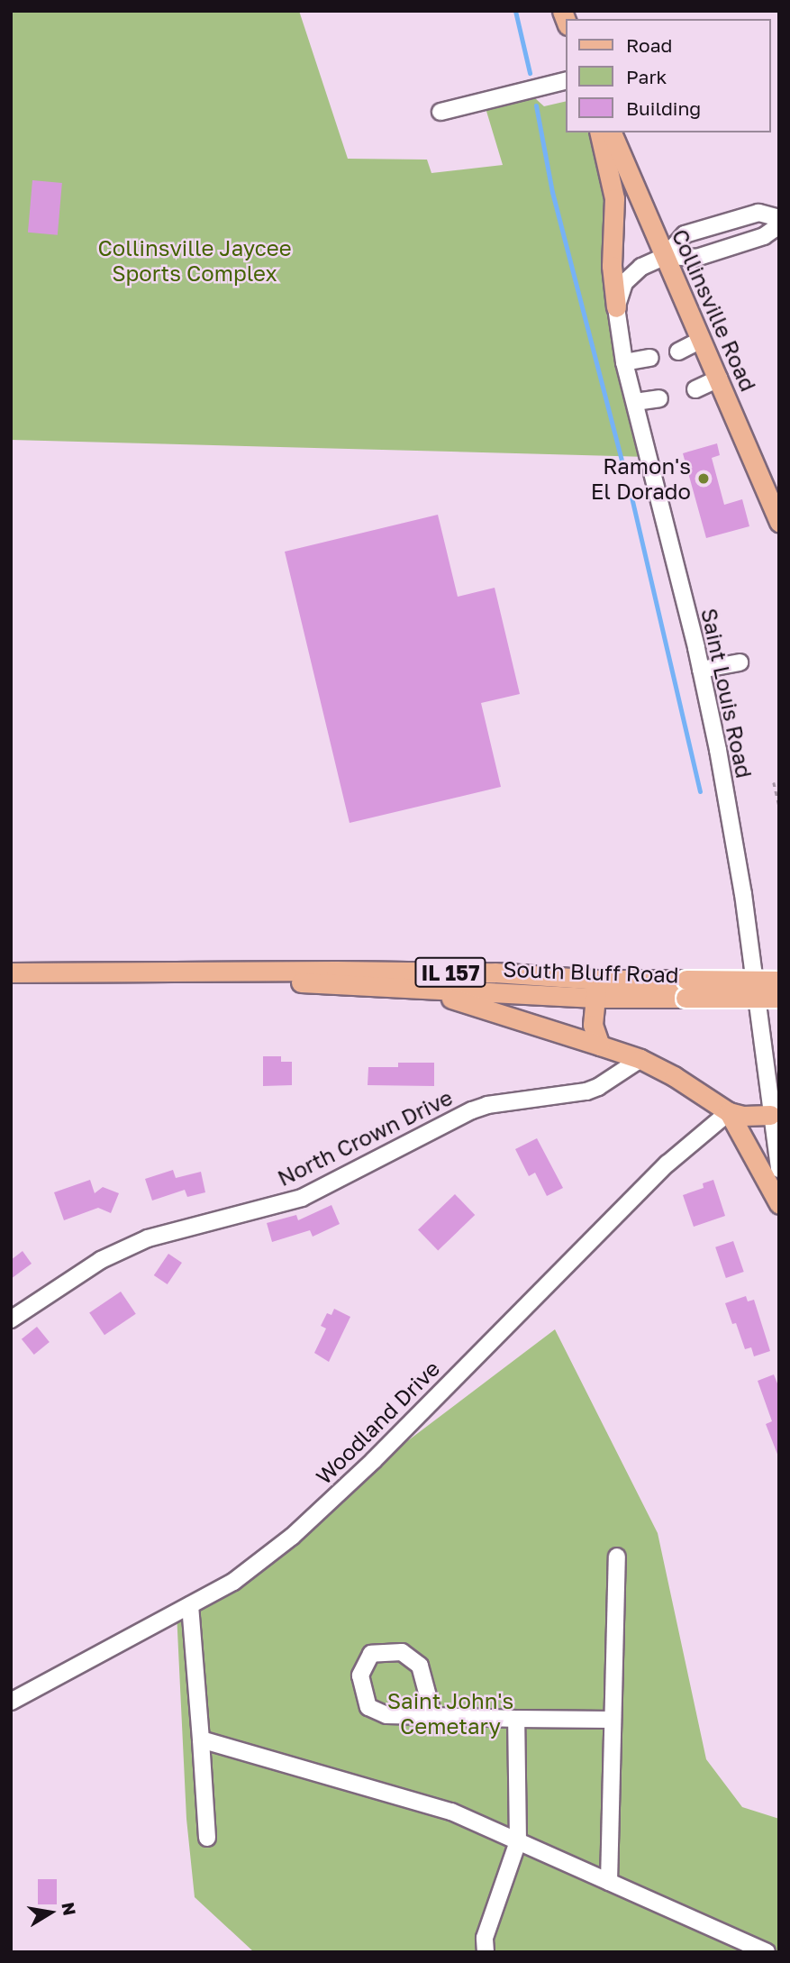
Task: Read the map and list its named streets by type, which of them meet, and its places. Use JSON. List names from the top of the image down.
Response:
{
  "streets": {
    "main road": ["Collinsville Road", "South Bluff Road", "IL 157"],
    "street": ["Saint Louis Road", "North Crown Drive", "Woodland Drive"]
  },
  "parks": ["Collinsville Jaycee Sports Complex", "Saint John's Cemetary"],
  "places": ["Ramon's El Dorado"],
  "legend": ["Road", "Park", "Building"],
  "north": "right"
}
